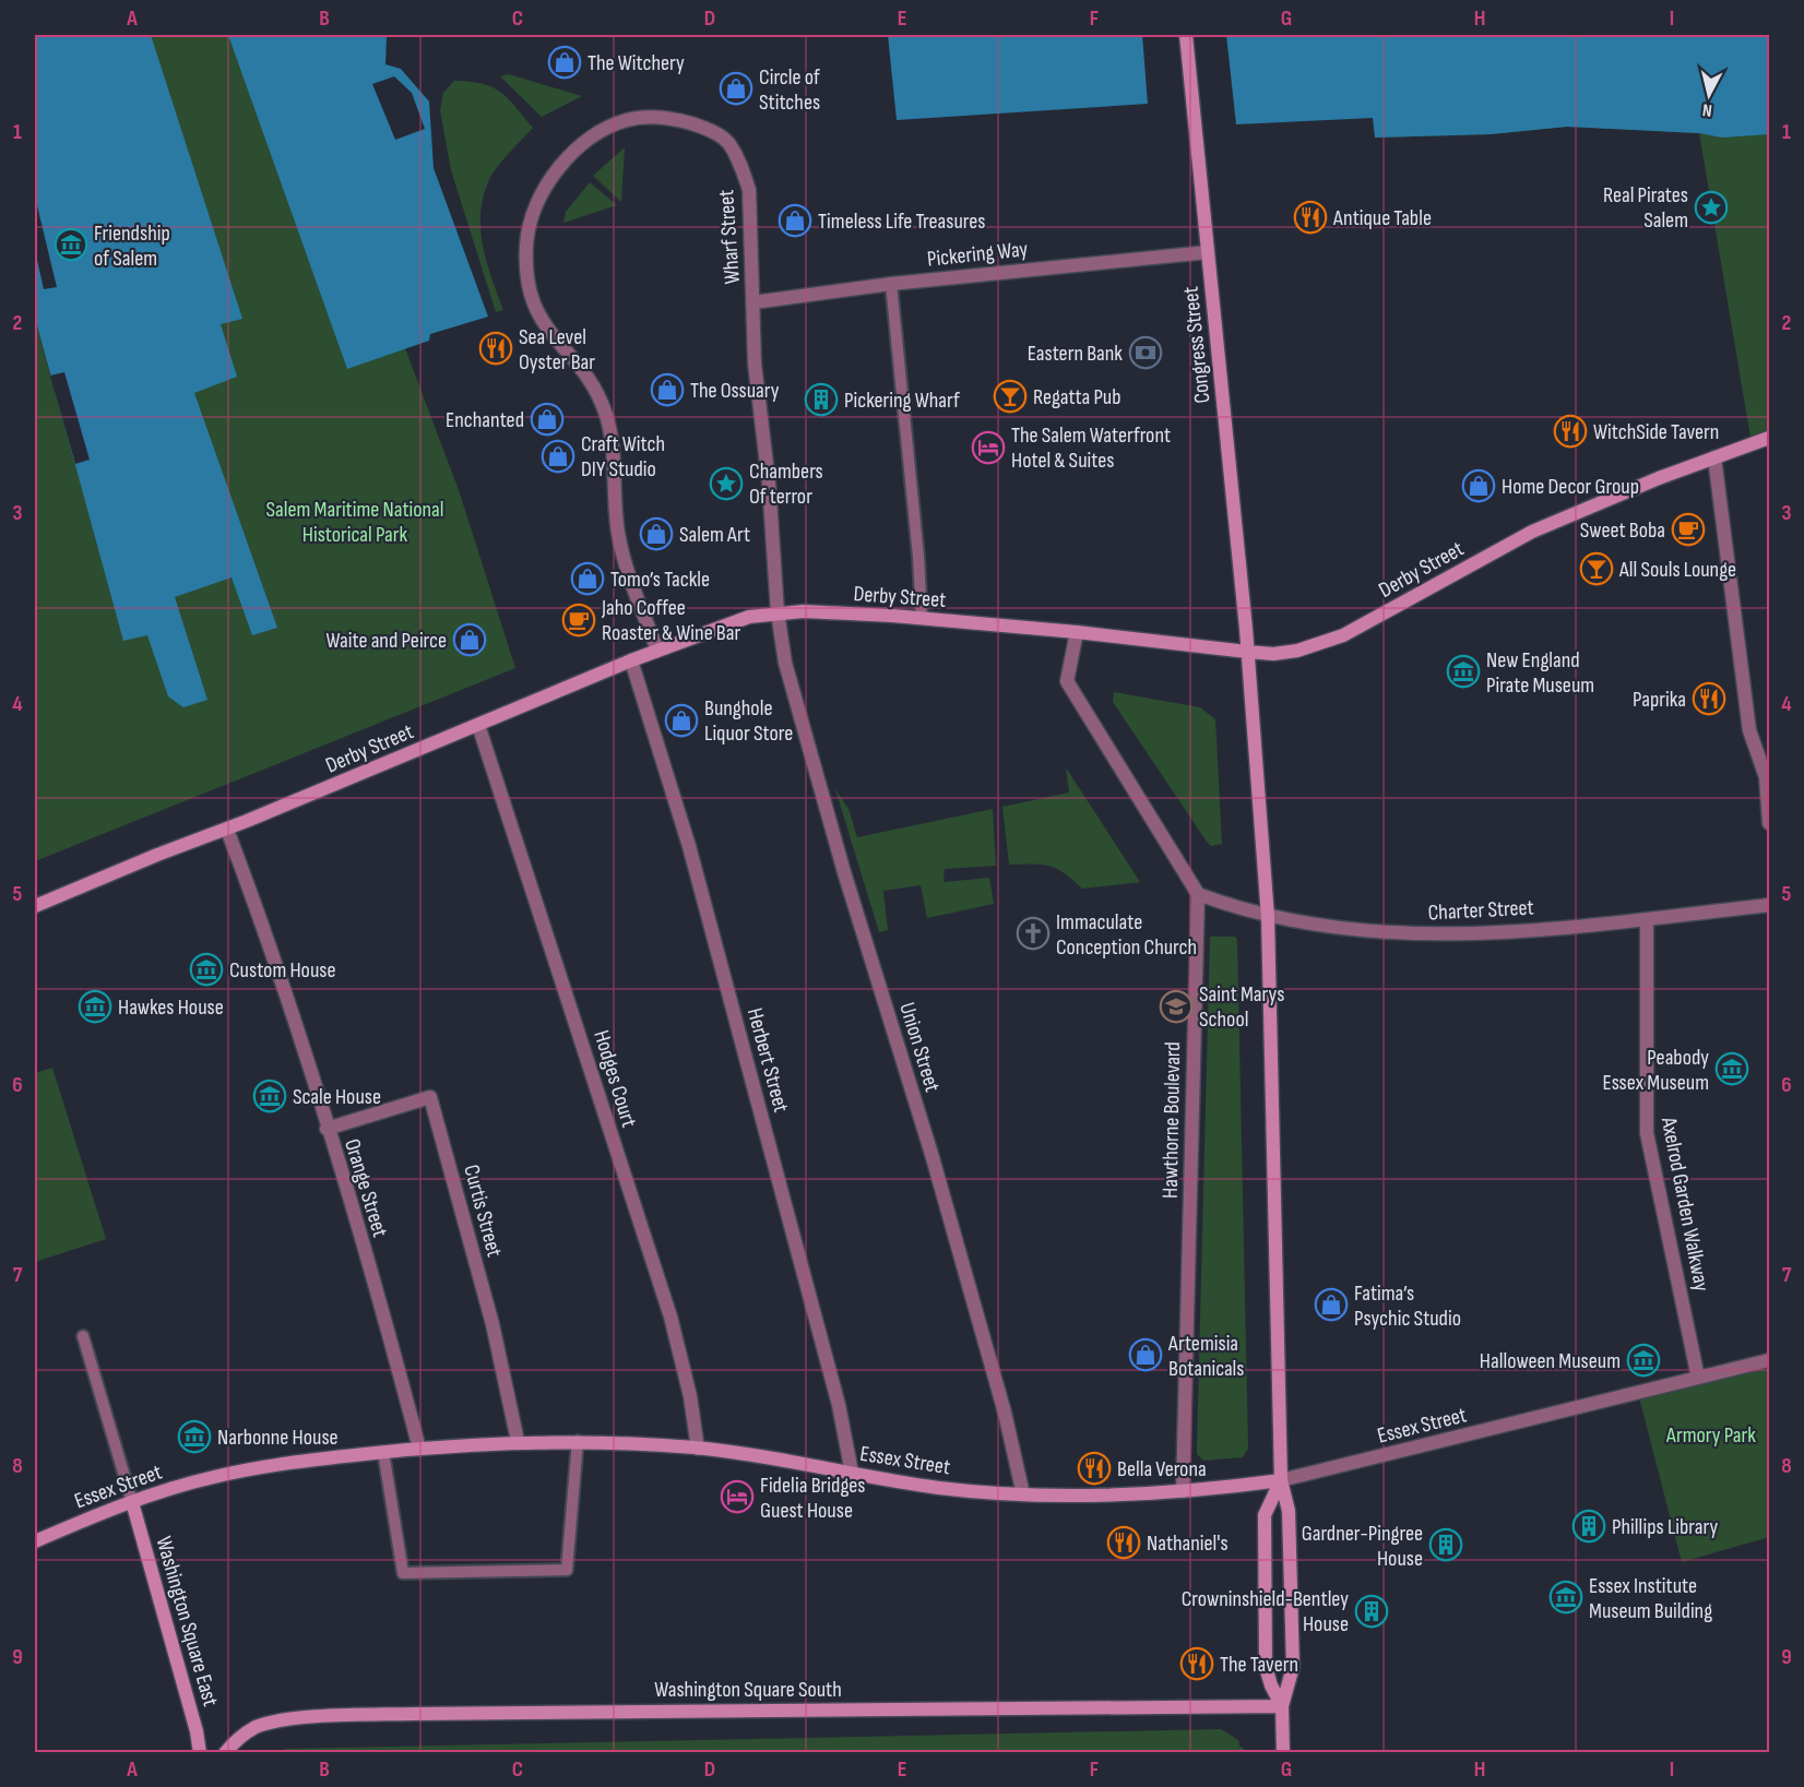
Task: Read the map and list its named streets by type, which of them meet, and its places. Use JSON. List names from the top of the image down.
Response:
{
  "streets": {
    "street": [
      "Wharf Street",
      "Pickering Way",
      "Congress Street",
      "Derby Street",
      "Charter Street",
      "Union Street",
      "Herbert Street",
      "Hodges Court",
      "Hawthorne Boulevard",
      "Orange Street",
      "Axelrod Garden Walkway",
      "Curtis Street",
      "Essex Street",
      "Washington Square East",
      "Washington Square South"
    ]
  },
  "crossings": [
    ["Wharf Street", "Pickering Way"],
    ["Wharf Street", "Derby Street"],
    ["Wharf Street", "Union Street"],
    ["Pickering Way", "Congress Street"],
    ["Congress Street", "Derby Street"],
    ["Derby Street", "Union Street"],
    ["Derby Street", "Herbert Street"],
    ["Derby Street", "Hodges Court"],
    ["Derby Street", "Orange Street"],
    ["Charter Street", "Hawthorne Boulevard"],
    ["Charter Street", "Axelrod Garden Walkway"],
    ["Union Street", "Essex Street"],
    ["Herbert Street", "Essex Street"],
    ["Hodges Court", "Essex Street"],
    ["Hawthorne Boulevard", "Essex Street"],
    ["Orange Street", "Curtis Street"],
    ["Orange Street", "Essex Street"],
    ["Axelrod Garden Walkway", "Essex Street"],
    ["Curtis Street", "Essex Street"],
    ["Essex Street", "Washington Square East"]
  ],
  "parks": ["Salem Maritime National Historical Park", "Armory Park"],
  "places": {
    "shop": [
      "The Witchery",
      "Circle of Stitches",
      "Timeless Life Treasures",
      "The Ossuary",
      "Enchanted",
      "Craft Witch DIY Studio",
      "Home Decor Group",
      "Salem Art",
      "Tomo’s Tackle",
      "Waite and Peirce",
      "Bunghole Liquor Store",
      "Fatima’s Psychic Studio",
      "Artemisia Botanicals"
    ],
    "place": ["Real Pirates Salem", "Chambers Of terror"],
    "restaurant": [
      "Antique Table",
      "Sea Level Oyster Bar",
      "WitchSide Tavern",
      "Paprika",
      "Bella Verona",
      "Nathaniel's",
      "The Tavern"
    ],
    "museum": [
      "Friendship of Salem",
      "New England Pirate Museum",
      "Custom House",
      "Hawkes House",
      "Peabody Essex Museum",
      "Scale House",
      "Halloween Museum",
      "Narbonne House",
      "Essex Institute Museum Building"
    ],
    "bank": ["Eastern Bank"],
    "bar": ["Regatta Pub", "All Souls Lounge"],
    "building": [
      "Pickering Wharf",
      "Phillips Library",
      "Gardner-Pingree House",
      "Crowninshield-Bentley House"
    ],
    "hotel": ["The Salem Waterfront Hotel & Suites", "Fidelia Bridges Guest House"],
    "cafe": ["Sweet Boba", "Jaho Coffee Roaster & Wine Bar"],
    "church": ["Immaculate Conception Church"],
    "school or university": ["Saint Marys School"]
  },
  "north": "bottom",
  "grid": {
    "columns": [
      "A",
      "B",
      "C",
      "D",
      "E",
      "F",
      "G",
      "H",
      "I"
    ],
    "rows": [
      "1",
      "2",
      "3",
      "4",
      "5",
      "6",
      "7",
      "8",
      "9"
    ]
  }
}
